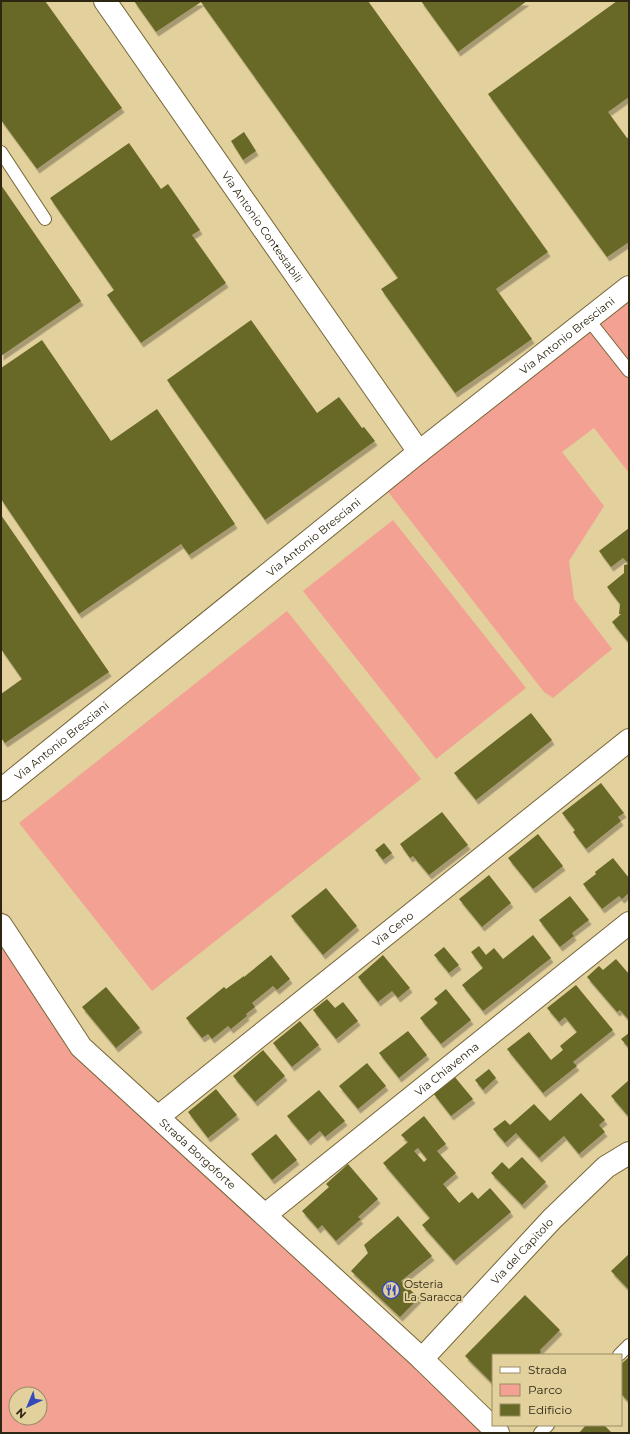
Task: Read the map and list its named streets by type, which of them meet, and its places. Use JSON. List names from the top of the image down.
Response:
{
  "streets": {
    "street": [
      "Via Antonio Contestabili",
      "Via Antonio Bresciani",
      "Via Ceno",
      "Via Chiavenna",
      "Strada Borgoforte",
      "Via del Capitolo"
    ]
  },
  "crossings": [
    ["Via Antonio Contestabili", "Via Antonio Bresciani"],
    ["Via Ceno", "Strada Borgoforte"],
    ["Via Chiavenna", "Strada Borgoforte"],
    ["Strada Borgoforte", "Via del Capitolo"]
  ],
  "places": {
    "restaurant": ["Osteria La Saracca"]
  },
  "legend": ["Strada", "Parco", "Edificio"],
  "north": "bottom left"
}
